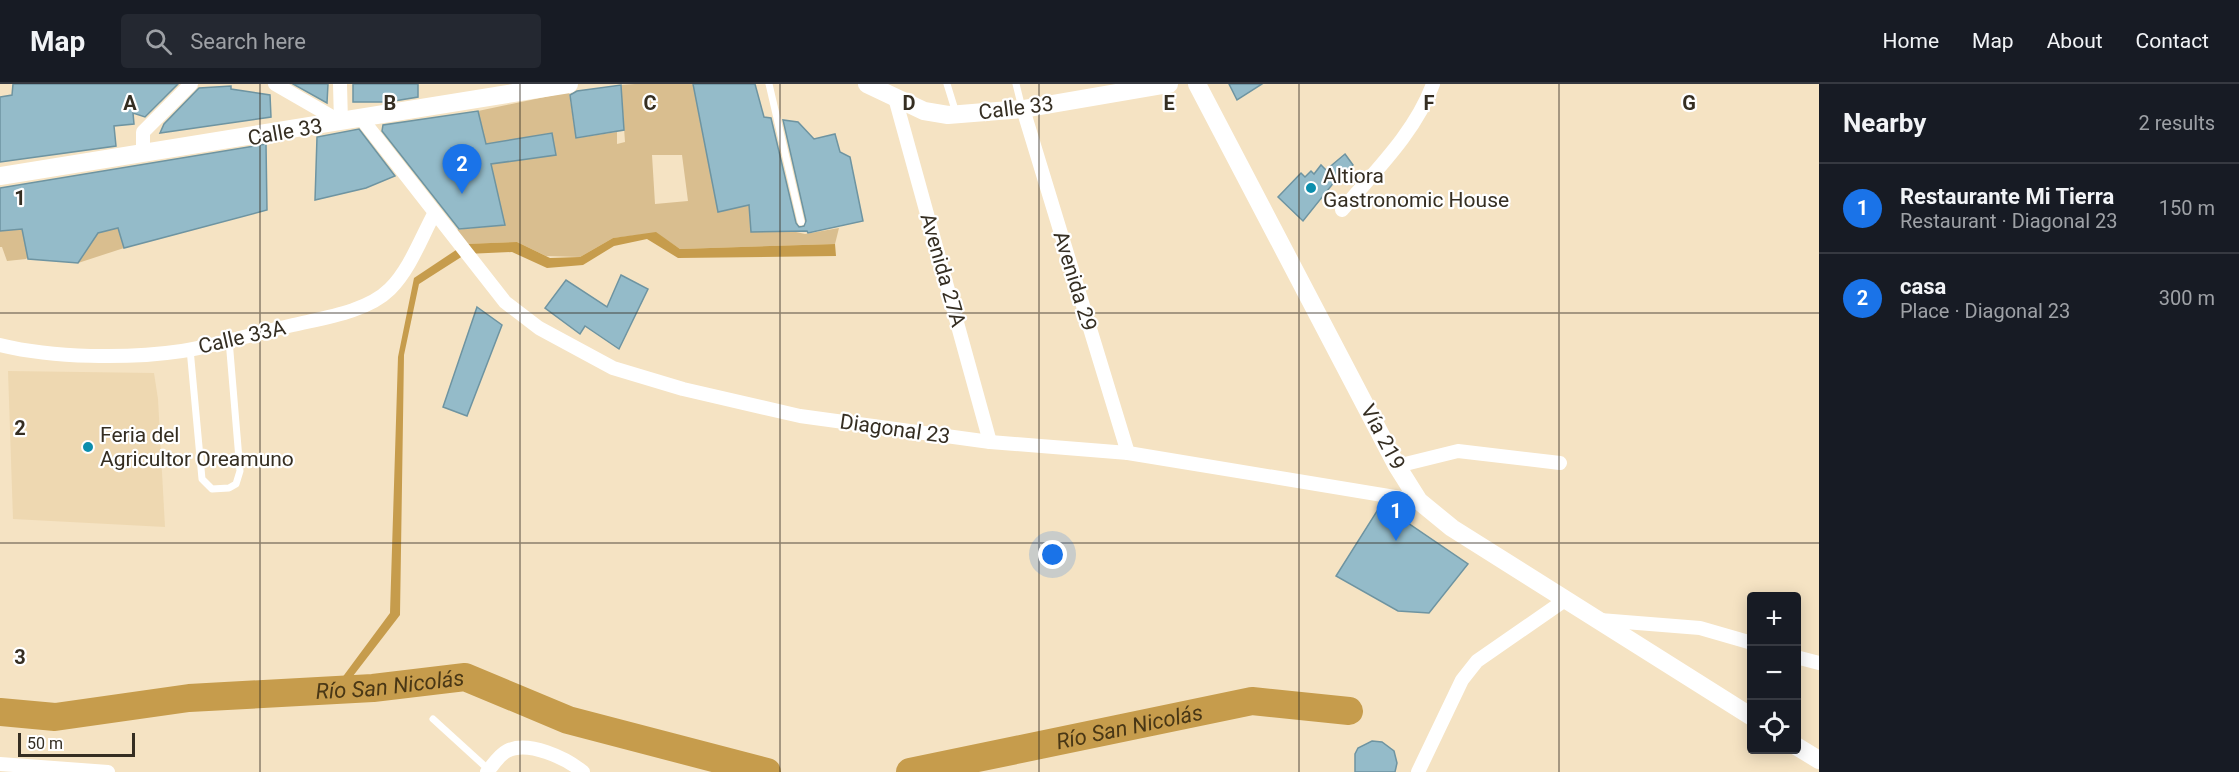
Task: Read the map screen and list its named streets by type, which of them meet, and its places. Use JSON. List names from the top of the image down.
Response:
{
  "streets": {
    "main road": ["Calle 33", "Vía 219"],
    "street": [
      "Avenida 27A",
      "Avenida 29",
      "Calle 33A",
      "Diagonal 23"
    ]
  },
  "crossings": [
    ["Calle 33", "Avenida 27A"],
    ["Calle 33", "Avenida 29"],
    ["Calle 33", "Diagonal 23"],
    ["Avenida 27A", "Diagonal 23"],
    ["Avenida 29", "Diagonal 23"],
    ["Calle 33A", "Diagonal 23"],
    ["Diagonal 23", "Vía 219"]
  ],
  "water": ["Río San Nicolás"],
  "places": ["Altiora Gastronomic House", "Feria del Agricultor Oreamuno"],
  "scale_bar": "50 m",
  "page": {
    "header": "Map",
    "search": "Search here",
    "nav": [
      "Home",
      "Map",
      "About",
      "Contact"
    ],
    "heading": ["Nearby", "2 results"],
    "pins": ["2", "1"],
    "list": [
      {
        "mark": "1",
        "name": "Restaurante Mi Tierra",
        "note": "Restaurant · Diagonal 23",
        "value": "150 m"
      },
      {
        "mark": "2",
        "name": "casa",
        "note": "Place · Diagonal 23",
        "value": "300 m"
      }
    ],
    "map_buttons": ["+", "−"],
    "scale": "50 m"
  },
  "grid": {
    "columns": [
      "A",
      "B",
      "C",
      "D",
      "E",
      "F",
      "G"
    ],
    "rows": ["1", "2", "3"]
  }
}
